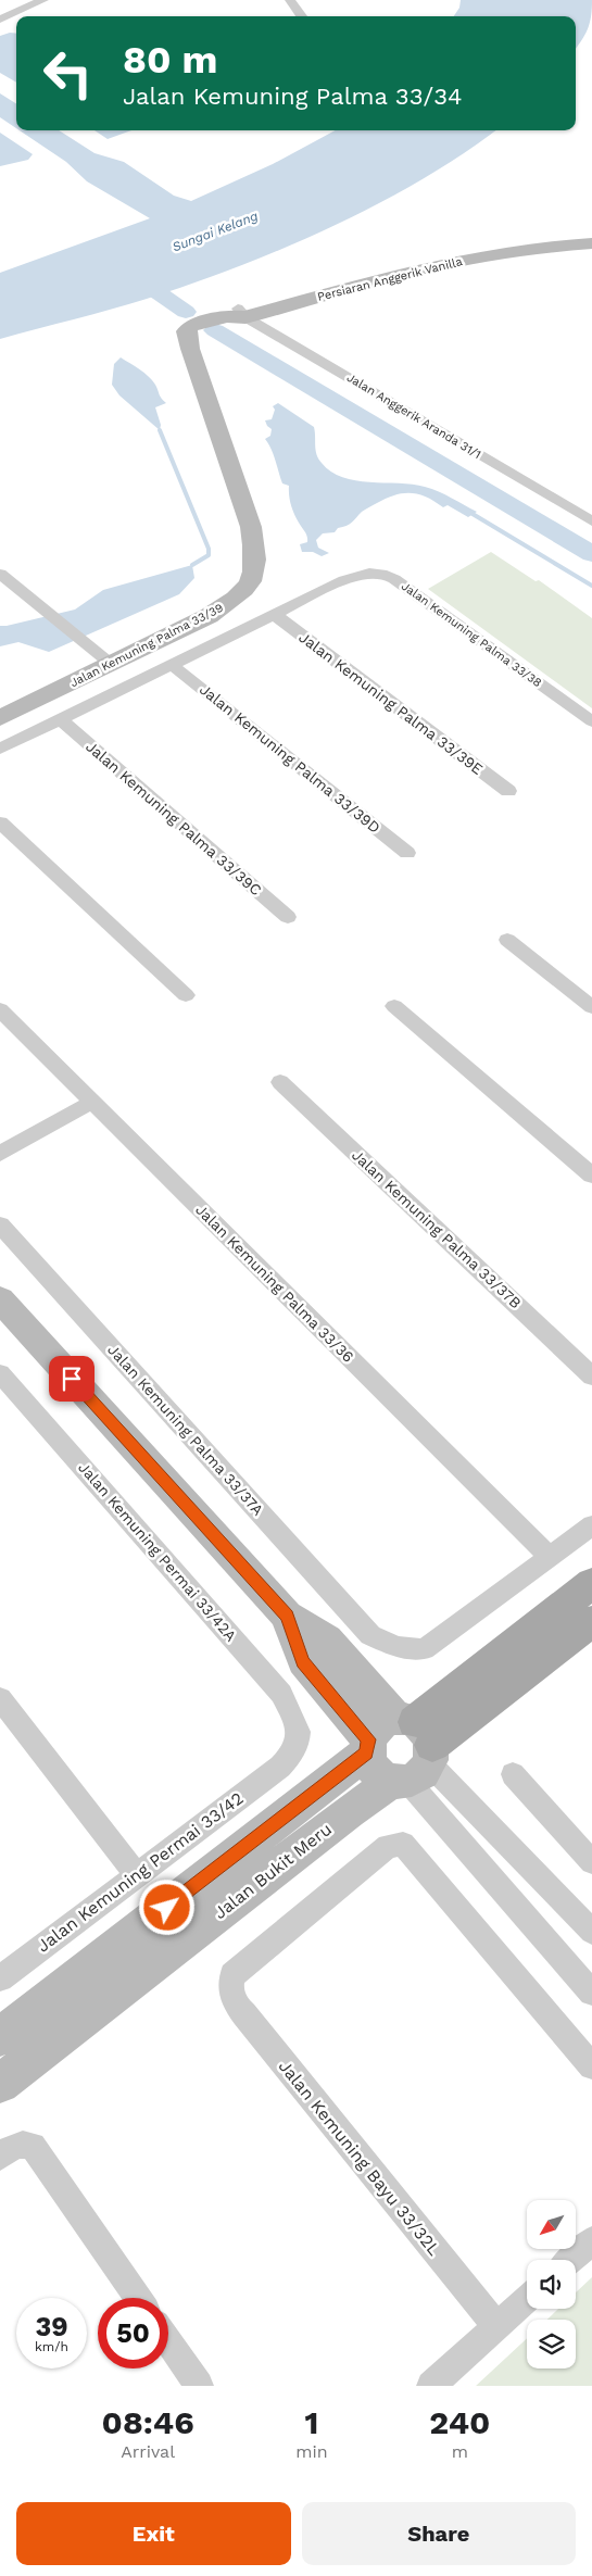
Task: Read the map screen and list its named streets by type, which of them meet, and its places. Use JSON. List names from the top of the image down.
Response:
{
  "streets": {
    "main road": ["Persiaran Anggerik Vanilla", "Jalan Kemuning Palma 33/39", "Jalan Bukit Meru"],
    "street": [
      "Jalan Anggerik Aranda 31/1",
      "Jalan Kemuning Palma 33/38",
      "Jalan Kemuning Palma 33/39E",
      "Jalan Kemuning Palma 33/39D",
      "Jalan Kemuning Palma 33/39C",
      "Jalan Kemuning Palma 33/37B",
      "Jalan Kemuning Palma 33/36",
      "Jalan Kemuning Palma 33/37A",
      "Jalan Kemuning Permai 33/42A",
      "Jalan Kemuning Permai 33/42",
      "Jalan Kemuning Bayu 33/32L"
    ]
  },
  "crossings": [
    ["Persiaran Anggerik Vanilla", "Jalan Anggerik Aranda 31/1"],
    ["Persiaran Anggerik Vanilla", "Jalan Kemuning Palma 33/39"],
    ["Jalan Kemuning Palma 33/38", "Jalan Kemuning Palma 33/39"],
    ["Jalan Kemuning Palma 33/39", "Jalan Kemuning Palma 33/39E"],
    ["Jalan Kemuning Palma 33/39", "Jalan Kemuning Palma 33/39D"],
    ["Jalan Kemuning Palma 33/39", "Jalan Kemuning Palma 33/39C"],
    ["Jalan Kemuning Palma 33/36", "Jalan Kemuning Palma 33/37A"],
    ["Jalan Kemuning Permai 33/42A", "Jalan Kemuning Permai 33/42"]
  ],
  "water": ["Sungai Kelang"],
  "north": "bottom left",
  "page": {
    "turn": ["80 m", "Jalan Kemuning Palma 33/34"],
    "speed": "39 km/h",
    "limit": "50",
    "eta": [
      "08:46",
      "Arrival",
      "1",
      "min",
      "240",
      "m"
    ],
    "buttons": ["Exit", "Share"]
  }
}
